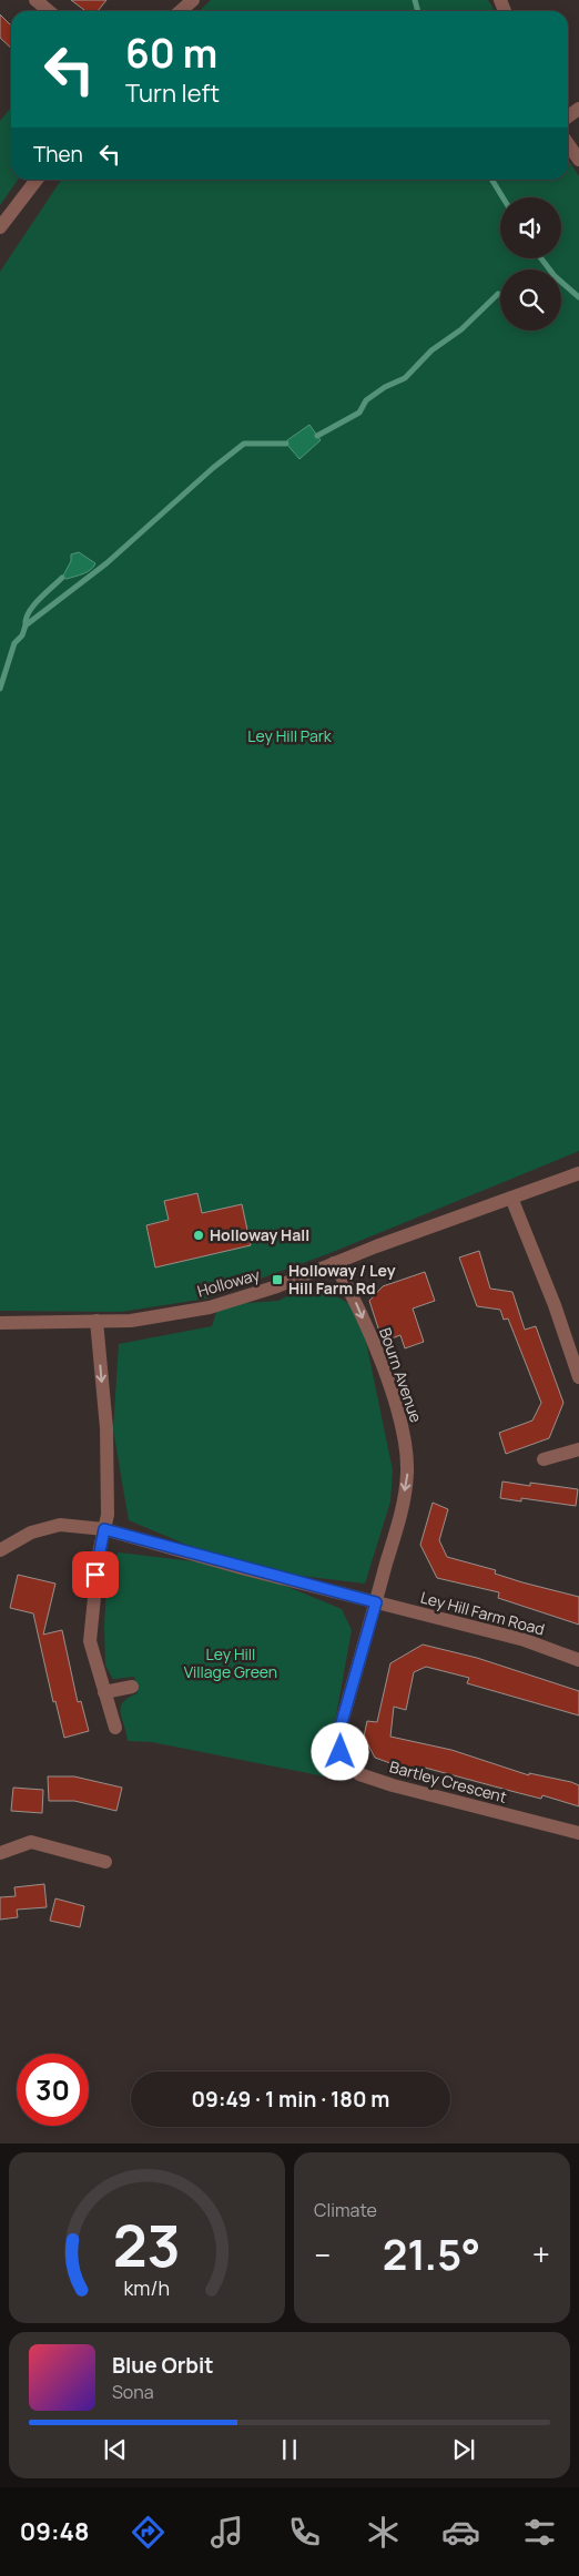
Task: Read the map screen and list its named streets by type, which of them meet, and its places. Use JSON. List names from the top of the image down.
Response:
{
  "streets": {
    "street": [
      "Holloway",
      "Bourn Avenue",
      "Ley Hill Farm Road",
      "Bartley Crescent"
    ]
  },
  "crossings": [
    ["Holloway", "Bourn Avenue"],
    ["Bourn Avenue", "Ley Hill Farm Road"],
    ["Bourn Avenue", "Bartley Crescent"],
    ["Ley Hill Farm Road", "Bartley Crescent"]
  ],
  "one_way": ["Bourn Avenue"],
  "parks": ["Ley Hill Park", "Ley Hill Village Green"],
  "places": {
    "other": ["Holloway Hall"],
    "transit": ["Holloway / Ley Hill Farm Rd"]
  },
  "page": {
    "turn": ["60 m", "Turn left"],
    "then": "Then",
    "limit": "30",
    "trip": "09:49 · 1 min · 180 m",
    "tile": "Climate",
    "heat": ["−", "21.5°", "+"],
    "song": ["Blue Orbit", "Sona"],
    "tabs": "09:48",
    "gauge": ["23", "km/h"]
  }
}
